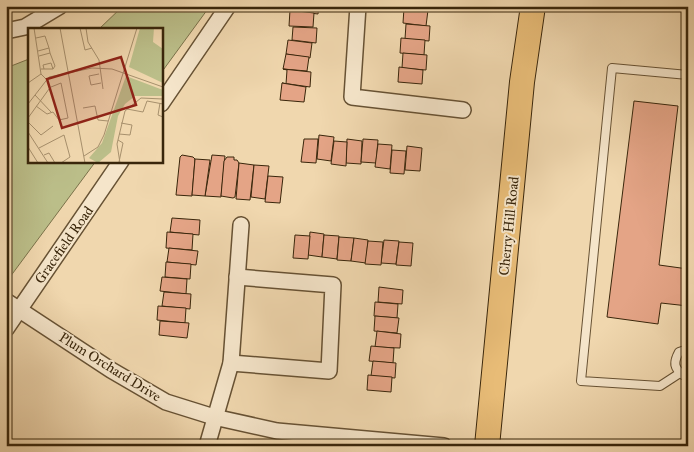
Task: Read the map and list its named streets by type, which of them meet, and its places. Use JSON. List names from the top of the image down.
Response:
{
  "streets": {
    "main road": ["Cherry Hill Road"],
    "street": ["Gracefield Road", "Plum Orchard Drive"]
  },
  "crossings": [
    ["Gracefield Road", "Plum Orchard Drive"]
  ]
}
